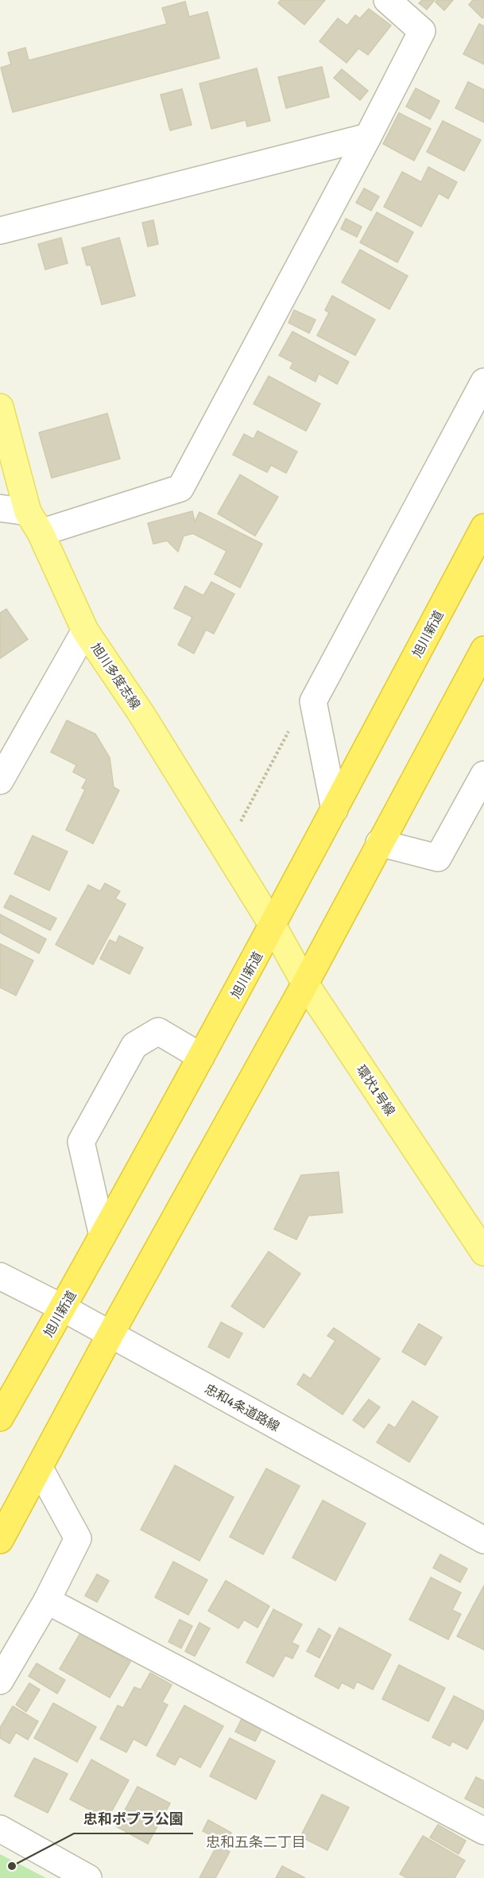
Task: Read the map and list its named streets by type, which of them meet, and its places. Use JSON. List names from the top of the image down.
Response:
{
  "streets": {
    "highway": ["旭川新道"],
    "main road": ["旭川多度志線", "環状1号線"],
    "street": ["忠和4条道路線"]
  },
  "crossings": [
    ["旭川新道", "旭川多度志線"],
    ["旭川新道", "環状1号線"],
    ["旭川新道", "忠和4条道路線"],
    ["旭川多度志線", "環状1号線"]
  ],
  "districts": ["忠和五条二丁目"],
  "places": ["忠和ポプラ公園"]
}
